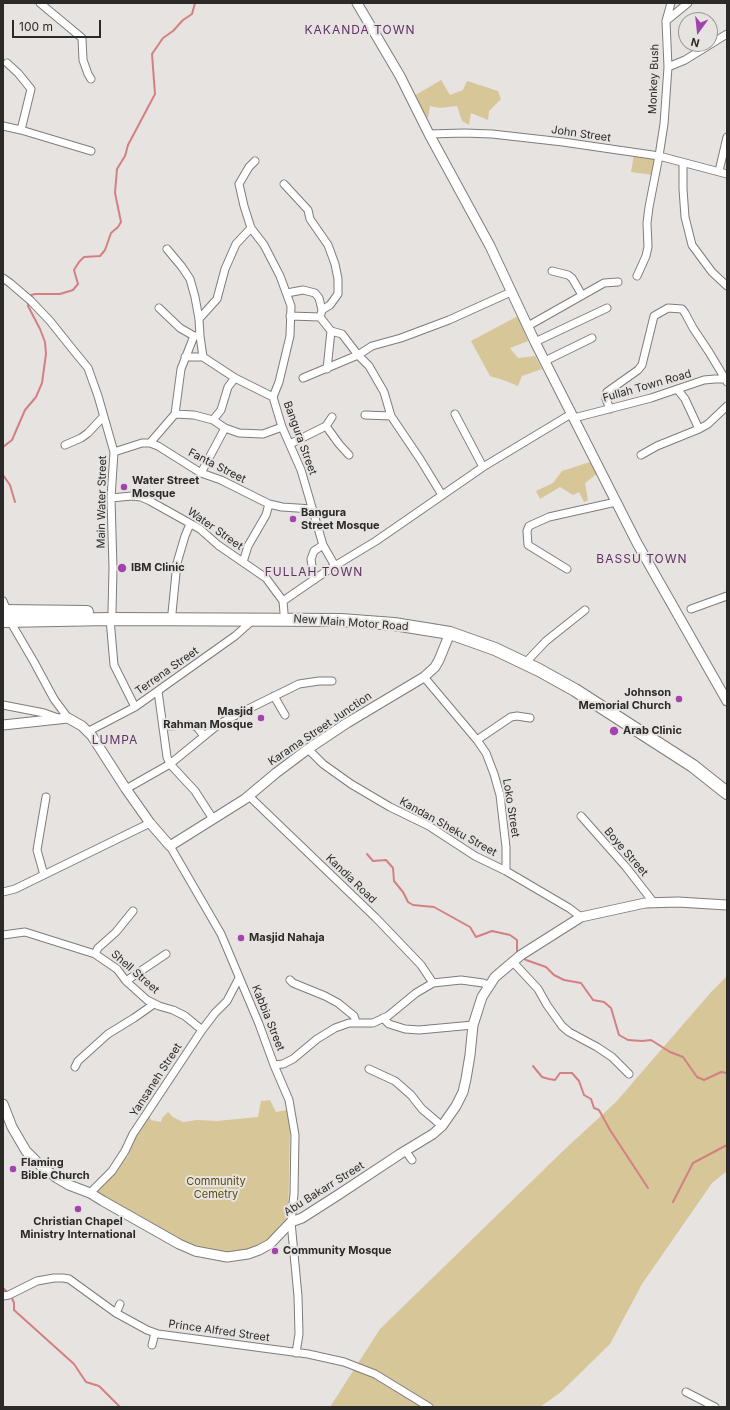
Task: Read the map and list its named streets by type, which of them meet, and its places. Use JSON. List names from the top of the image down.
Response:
{
  "streets": {
    "highway": ["New Main Motor Road"],
    "street": [
      "Monkey Bush",
      "John Street",
      "Fullah Town Road",
      "Bangura Street",
      "Fanta Street",
      "Main Water Street",
      "Water Street",
      "Terrena Street",
      "Karama Street Junction",
      "Loko Street",
      "Kandan Sheku Street",
      "Boye Street",
      "Kandia Road",
      "Shell Street",
      "Kabbia Street",
      "Yansaneh Street",
      "Abu Bakarr Street",
      "Prince Alfred Street"
    ]
  },
  "crossings": [
    ["Monkey Bush", "John Street"],
    ["Fullah Town Road", "Bangura Street"],
    ["Fullah Town Road", "Water Street"],
    ["Bangura Street", "Fanta Street"],
    ["Main Water Street", "Water Street"],
    ["Main Water Street", "New Main Motor Road"],
    ["Main Water Street", "Terrena Street"],
    ["New Main Motor Road", "Terrena Street"],
    ["New Main Motor Road", "Karama Street Junction"],
    ["Terrena Street", "Kabbia Street"],
    ["Karama Street Junction", "Loko Street"],
    ["Karama Street Junction", "Kandan Sheku Street"],
    ["Karama Street Junction", "Kandia Road"],
    ["Karama Street Junction", "Kabbia Street"],
    ["Loko Street", "Kandan Sheku Street"],
    ["Kandan Sheku Street", "Abu Bakarr Street"],
    ["Boye Street", "Abu Bakarr Street"],
    ["Shell Street", "Yansaneh Street"],
    ["Kabbia Street", "Yansaneh Street"],
    ["Kabbia Street", "Abu Bakarr Street"],
    ["Kabbia Street", "Prince Alfred Street"],
    ["Yansaneh Street", "Abu Bakarr Street"]
  ],
  "districts": [
    "KAKANDA TOWN",
    "BASSU TOWN",
    "FULLAH TOWN",
    "LUMPA"
  ],
  "parks": ["Community Cemetry"],
  "places": [
    "Water Street Mosque",
    "Bangura Street Mosque",
    "IBM Clinic",
    "Johnson Memorial Church",
    "Masjid Rahman Mosque",
    "Arab Clinic",
    "Masjid Nahaja",
    "Flaming Bible Church",
    "Christian Chapel Ministry International",
    "Community Mosque"
  ],
  "scale_bar": "100 m",
  "north": "bottom"
}
